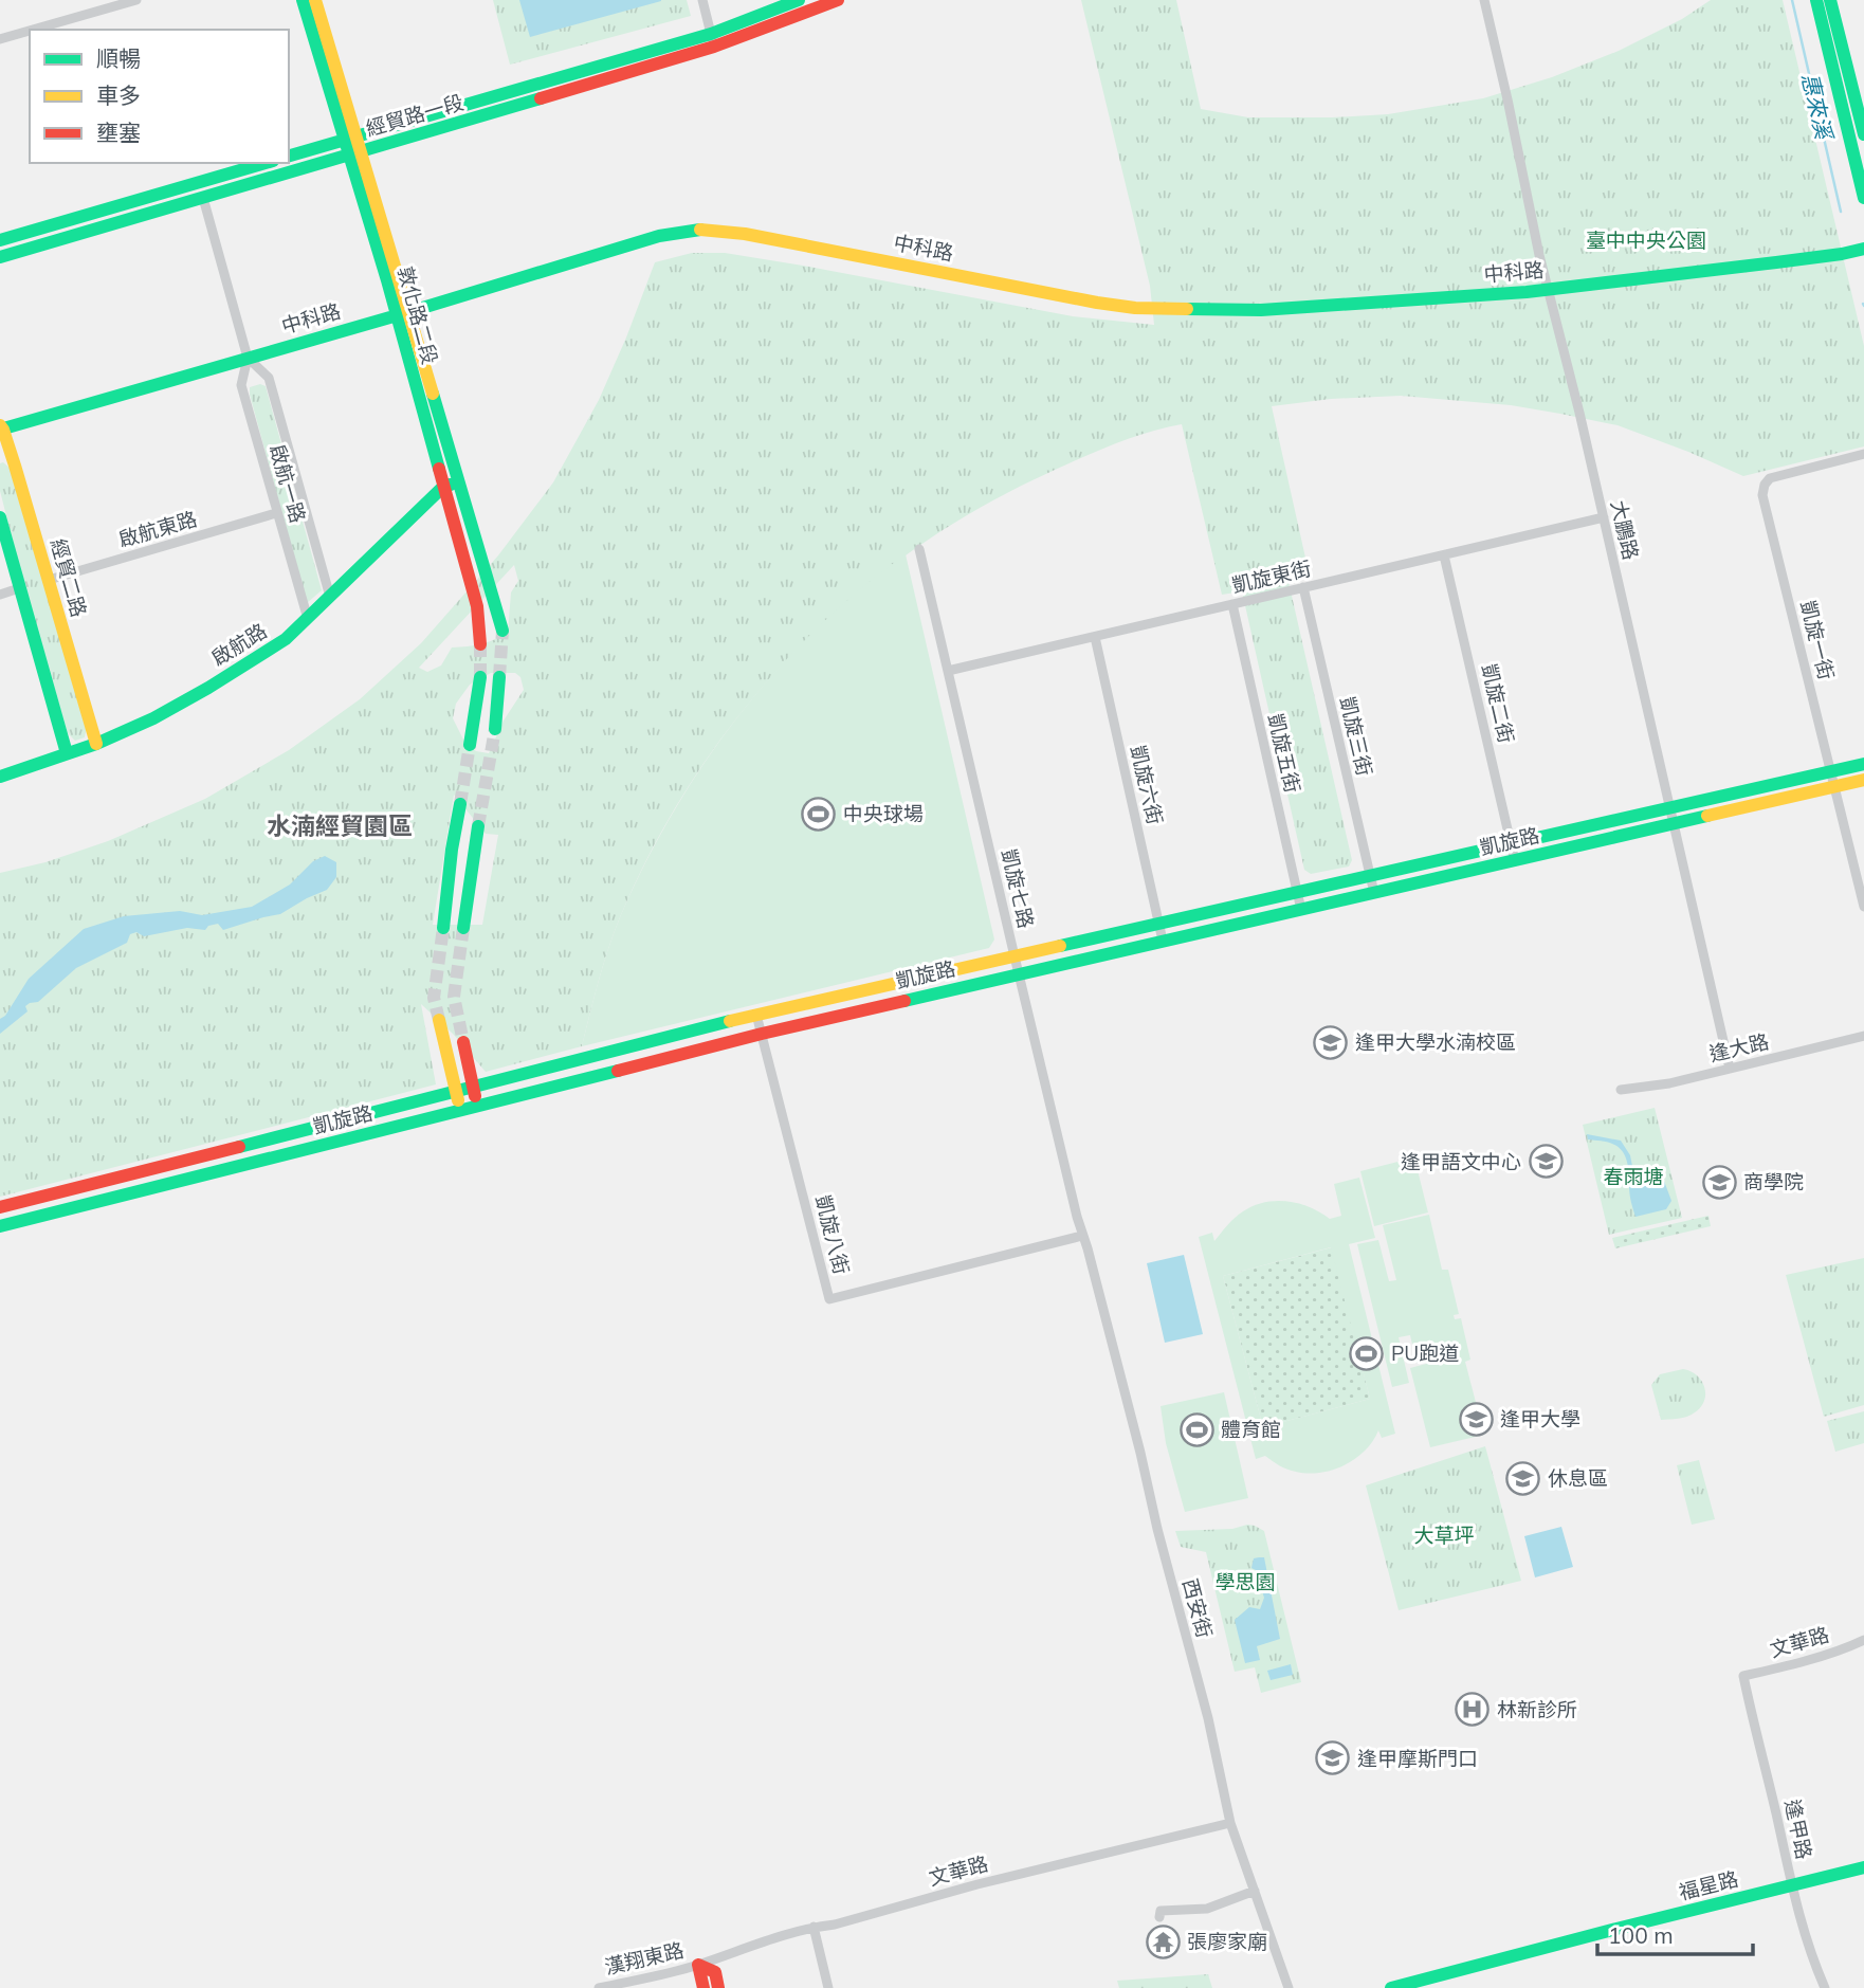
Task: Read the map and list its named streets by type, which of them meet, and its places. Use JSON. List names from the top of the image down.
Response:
{
  "streets": {
    "street": [
      "經貿路一段",
      "中科路",
      "敦化路二段",
      "啟航一路",
      "啟航東路",
      "大鵬路",
      "凱旋東街",
      "經貿二路",
      "凱旋一街",
      "啟航路",
      "凱旋二街",
      "凱旋三街",
      "凱旋五街",
      "凱旋六街",
      "凱旋路",
      "凱旋七路",
      "逢大路",
      "凱旋八街",
      "西安街",
      "文華路",
      "逢甲路",
      "福星路",
      "漢翔東路"
    ]
  },
  "crossings": [
    ["經貿路一段", "敦化路二段"],
    ["經貿路一段", "啟航一路"],
    ["中科路", "敦化路二段"],
    ["中科路", "啟航一路"],
    ["中科路", "大鵬路"],
    ["中科路", "經貿二路"],
    ["敦化路二段", "啟航路"],
    ["啟航一路", "啟航東路"],
    ["啟航一路", "啟航路"],
    ["啟航東路", "經貿二路"],
    ["大鵬路", "凱旋東街"],
    ["大鵬路", "凱旋路"],
    ["大鵬路", "逢大路"],
    ["凱旋東街", "凱旋二街"],
    ["凱旋東街", "凱旋三街"],
    ["凱旋東街", "凱旋五街"],
    ["凱旋東街", "凱旋六街"],
    ["凱旋東街", "凱旋七路"],
    ["經貿二路", "啟航路"],
    ["凱旋一街", "凱旋路"],
    ["凱旋二街", "凱旋路"],
    ["凱旋三街", "凱旋路"],
    ["凱旋五街", "凱旋路"],
    ["凱旋六街", "凱旋路"],
    ["凱旋路", "凱旋七路"],
    ["凱旋路", "凱旋八街"],
    ["凱旋七路", "凱旋八街"],
    ["凱旋七路", "西安街"],
    ["凱旋八街", "西安街"],
    ["西安街", "文華路"],
    ["文華路", "逢甲路"],
    ["文華路", "漢翔東路"],
    ["逢甲路", "福星路"]
  ],
  "districts": ["水湳經貿園區"],
  "water": ["惠來溪"],
  "parks": [
    "臺中中央公園",
    "春雨塘",
    "大草坪",
    "學思園"
  ],
  "places": {
    "sports": ["中央球場", "PU跑道", "體育館"],
    "school or university": [
      "逢甲大學水湳校區",
      "逢甲語文中心",
      "商學院",
      "逢甲大學",
      "休息區",
      "逢甲摩斯門口"
    ],
    "hospital": ["林新診所"],
    "temple": ["張廖家廟"]
  },
  "legend": ["順暢", "車多", "壅塞"],
  "scale_bar": "100 m"
}
